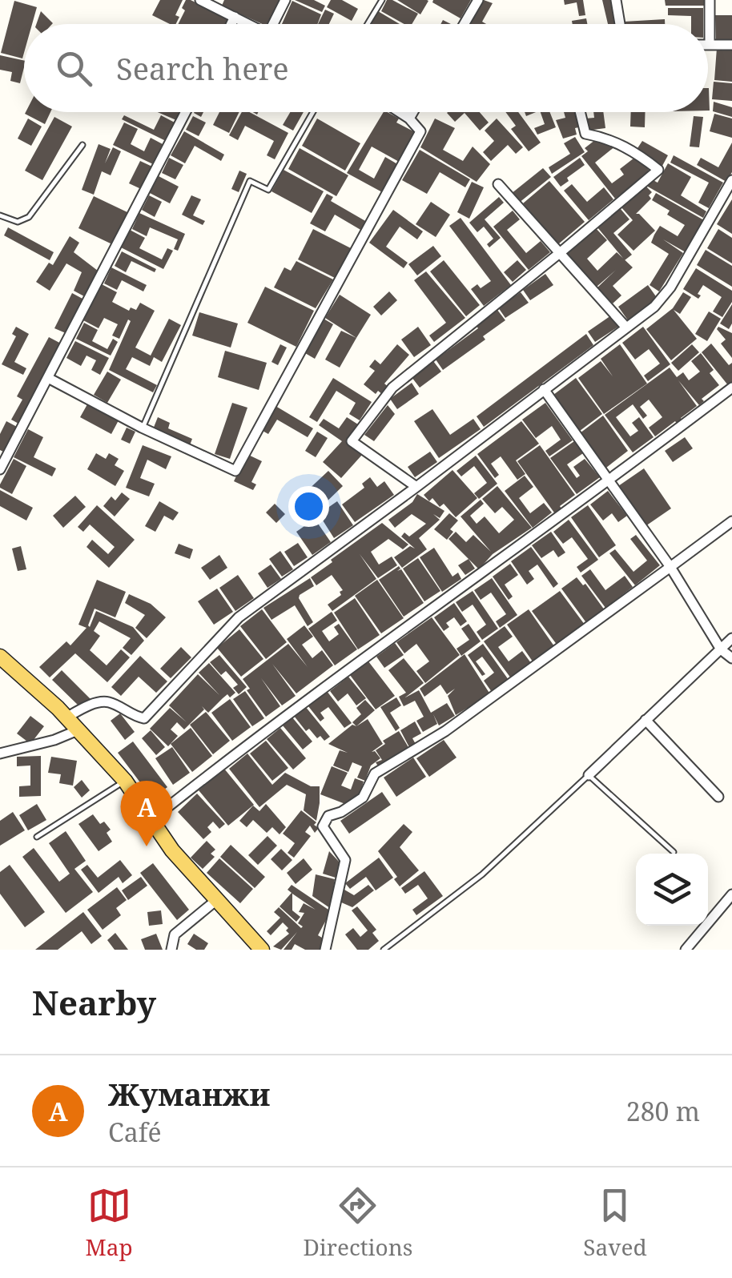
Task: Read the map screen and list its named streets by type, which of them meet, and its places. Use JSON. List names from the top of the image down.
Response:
{
  "page": {
    "search": "Search here",
    "pins": "A",
    "heading": "Nearby",
    "list": [
      {
        "mark": "A",
        "name": "Жуманжи",
        "note": "Café",
        "value": "280 m"
      }
    ],
    "nav": ["Map", "Directions", "Saved"]
  }
}
